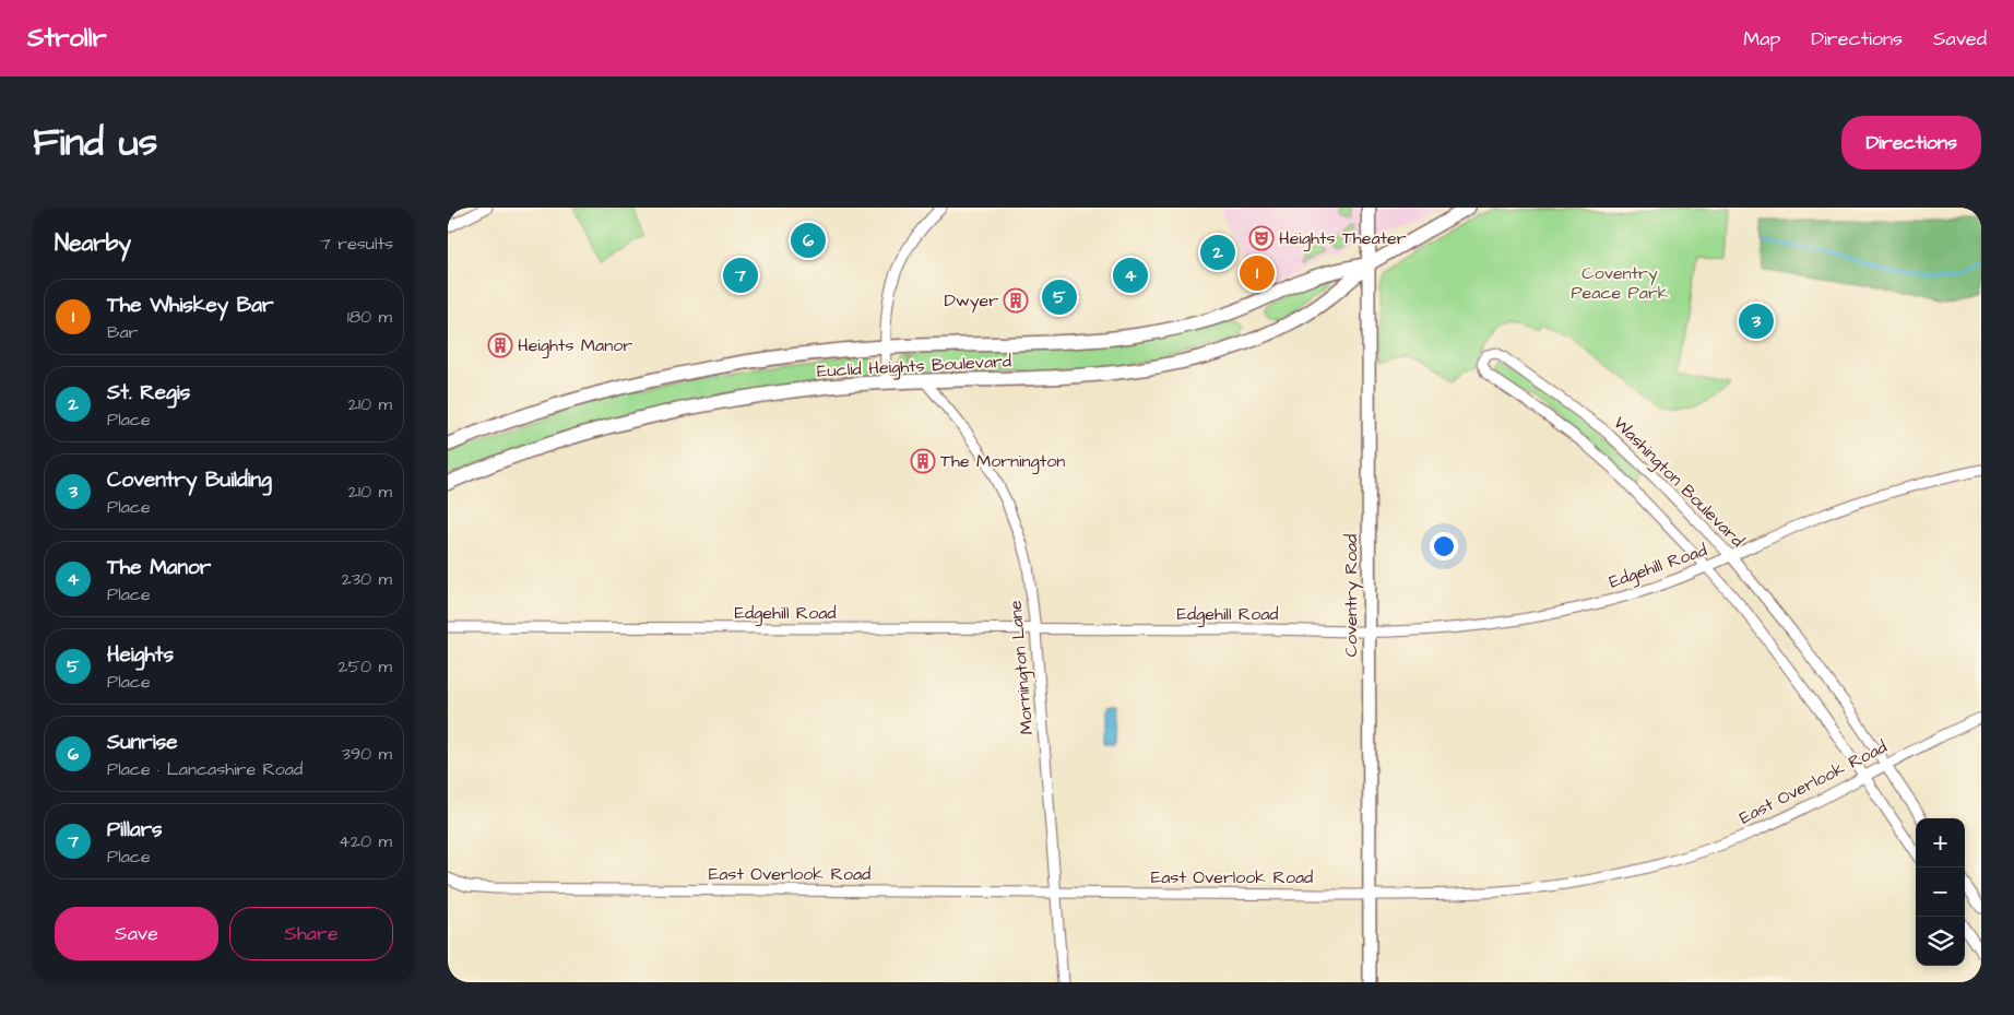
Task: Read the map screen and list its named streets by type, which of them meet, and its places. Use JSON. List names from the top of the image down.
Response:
{
  "streets": {
    "main road": ["Euclid Heights Boulevard", "Coventry Road"],
    "street": [
      "Washington Boulevard",
      "Edgehill Road",
      "Mornington Lane",
      "East Overlook Road"
    ]
  },
  "crossings": [
    ["Euclid Heights Boulevard", "Coventry Road"],
    ["Euclid Heights Boulevard", "Mornington Lane"],
    ["Washington Boulevard", "Edgehill Road"],
    ["Washington Boulevard", "East Overlook Road"],
    ["Edgehill Road", "Coventry Road"],
    ["Edgehill Road", "Mornington Lane"],
    ["Coventry Road", "East Overlook Road"],
    ["Mornington Lane", "East Overlook Road"]
  ],
  "parks": ["Coventry Peace Park"],
  "places": {
    "theatre": ["Heights Theater"],
    "building": ["Dwyer", "Heights Manor", "The Mornington"]
  },
  "page": {
    "header": "Strollr",
    "nav": ["Map", "Directions", "Saved"],
    "title": "Find us",
    "buttons": [
      "Directions",
      ["Save", "Share"]
    ],
    "heading": ["Nearby", "7 results"],
    "pins": [
      "6",
      "2",
      "1",
      "4",
      "7",
      "5",
      "3"
    ],
    "list": [
      {
        "mark": "1",
        "name": "The Whiskey Bar",
        "note": "Bar",
        "value": "180 m"
      },
      {
        "mark": "2",
        "name": "St. Regis",
        "note": "Place",
        "value": "210 m"
      },
      {
        "mark": "3",
        "name": "Coventry Building",
        "note": "Place",
        "value": "210 m"
      },
      {
        "mark": "4",
        "name": "The Manor",
        "note": "Place",
        "value": "230 m"
      },
      {
        "mark": "5",
        "name": "Heights",
        "note": "Place",
        "value": "250 m"
      },
      {
        "mark": "6",
        "name": "Sunrise",
        "note": "Place · Lancashire Road",
        "value": "390 m"
      },
      {
        "mark": "7",
        "name": "Pillars",
        "note": "Place",
        "value": "420 m"
      }
    ],
    "map_buttons": ["+", "−"]
  }
}
